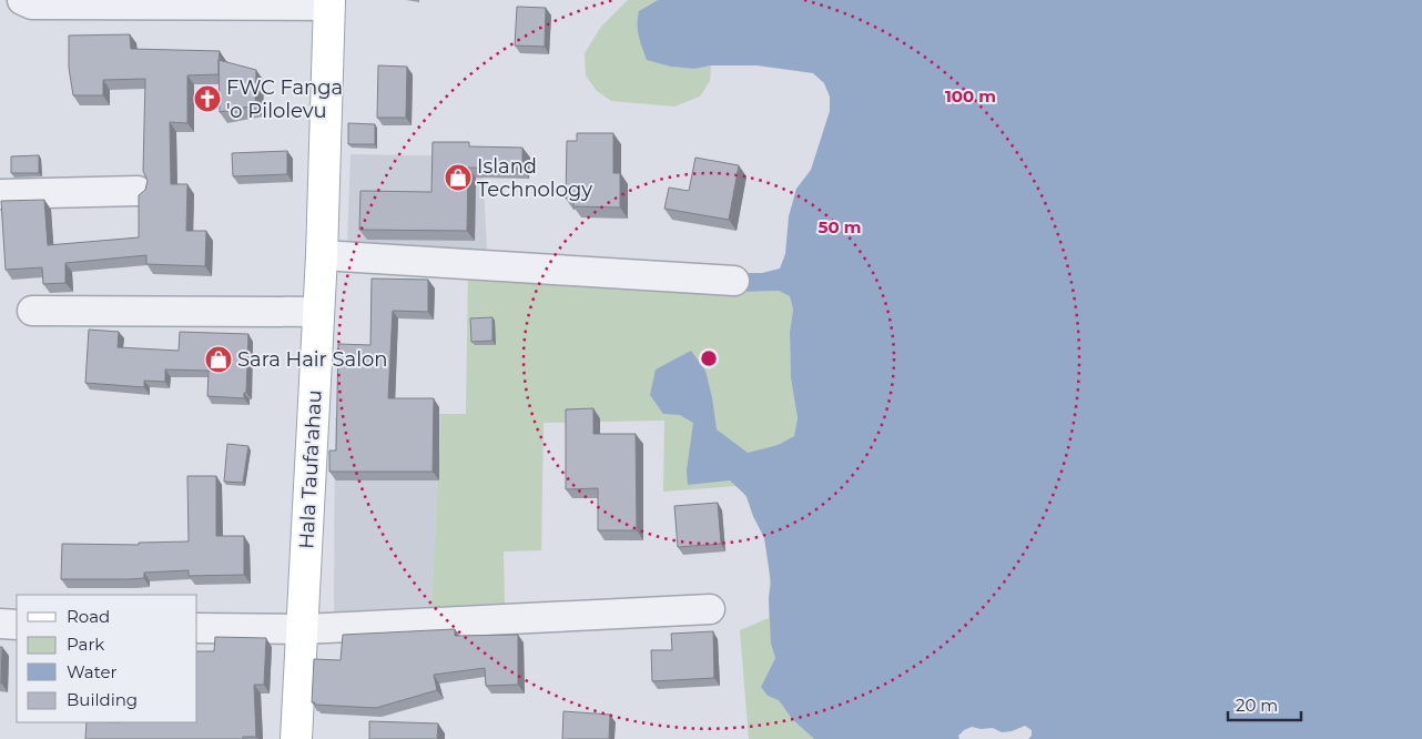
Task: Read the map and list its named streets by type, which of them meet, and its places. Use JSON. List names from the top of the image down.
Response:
{
  "streets": {
    "main road": ["Hala Taufa'ahau"]
  },
  "places": {
    "church": ["FWC Fanga 'o Pilolevu"],
    "shop": ["Island Technology", "Sara Hair Salon"]
  },
  "legend": [
    "Road",
    "Park",
    "Water",
    "Building"
  ],
  "scale_bar": "20 m",
  "rings": ["100 m", "50 m"]
}
